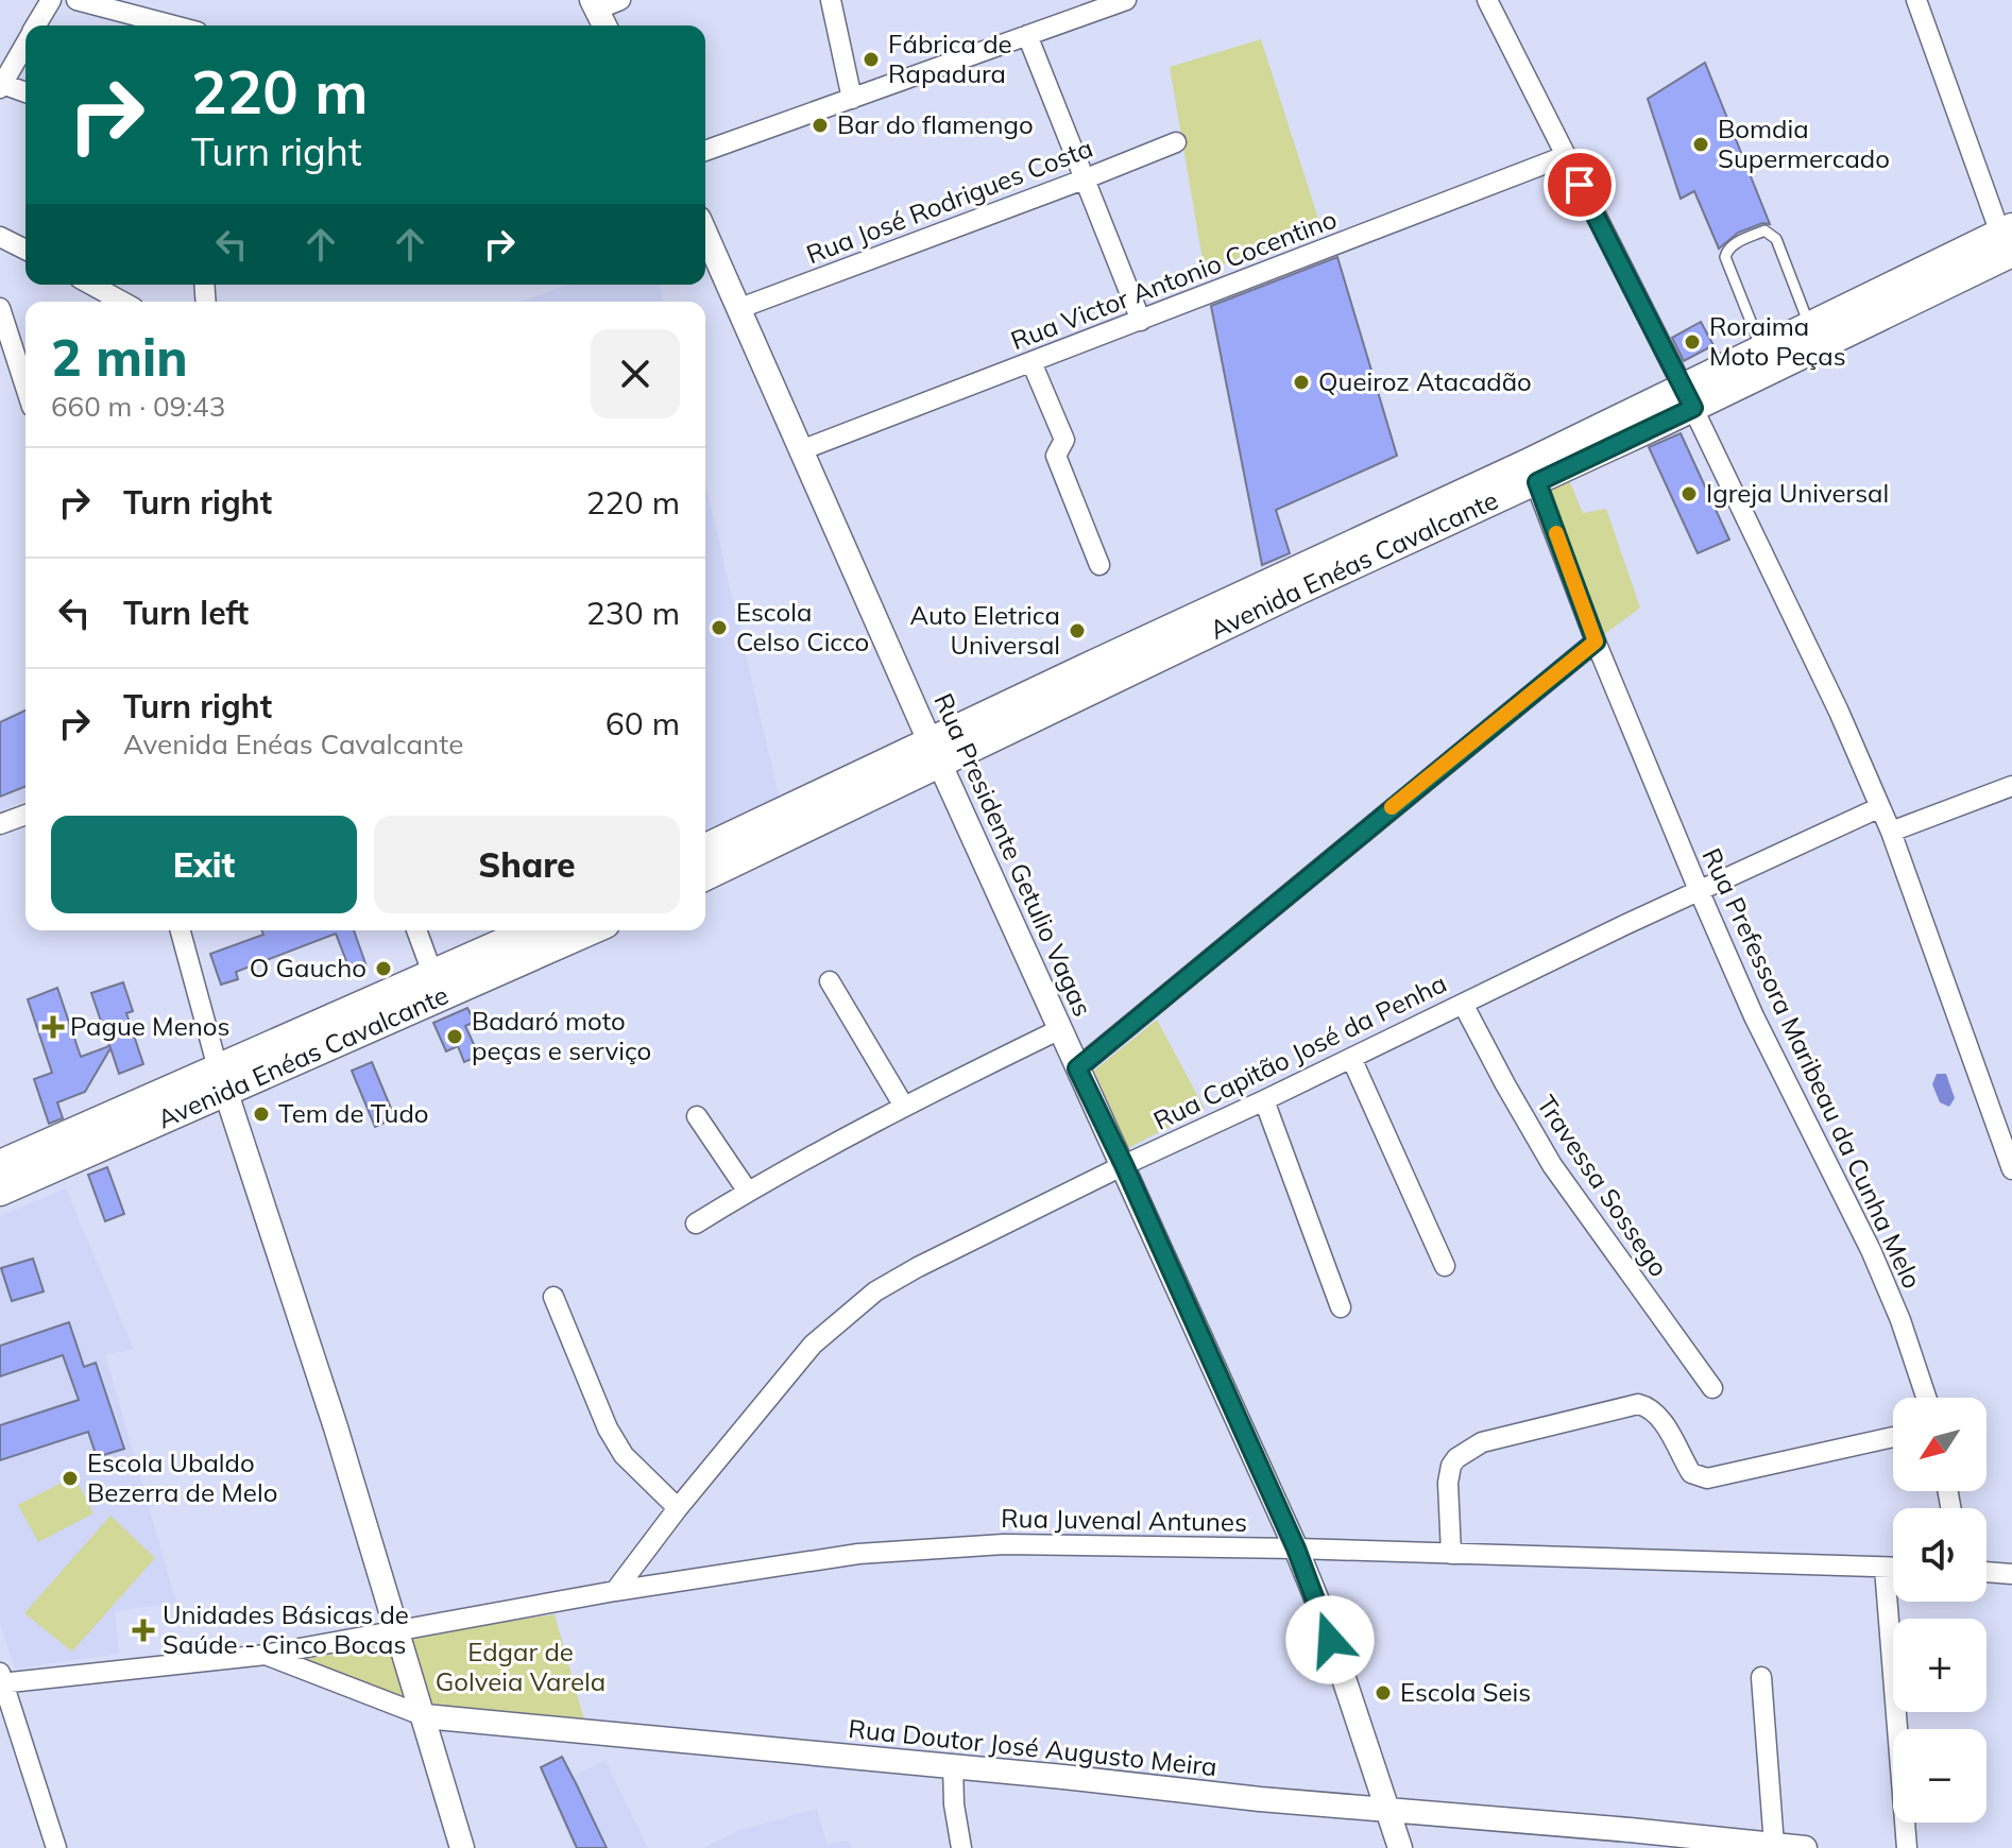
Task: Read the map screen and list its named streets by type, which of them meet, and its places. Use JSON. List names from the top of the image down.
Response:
{
  "streets": {
    "main road": ["Avenida Enéas Cavalcante"],
    "street": [
      "Rua José Rodrigues Costa",
      "Rua Victor Antonio Cocentino",
      "Rua Presidente Getulio Vagas",
      "Rua Capitão José da Penha",
      "Rua Prefessora Maribeau da Cunha Melo",
      "Travessa Sossego",
      "Rua Juvenal Antunes",
      "Rua Doutor José Augusto Meira"
    ]
  },
  "crossings": [
    ["Rua José Rodrigues Costa", "Rua Presidente Getulio Vagas"],
    ["Rua Victor Antonio Cocentino", "Rua Presidente Getulio Vagas"],
    ["Avenida Enéas Cavalcante", "Rua Presidente Getulio Vagas"],
    ["Avenida Enéas Cavalcante", "Rua Prefessora Maribeau da Cunha Melo"],
    ["Rua Presidente Getulio Vagas", "Rua Capitão José da Penha"],
    ["Rua Presidente Getulio Vagas", "Rua Juvenal Antunes"],
    ["Rua Presidente Getulio Vagas", "Rua Doutor José Augusto Meira"],
    ["Rua Capitão José da Penha", "Rua Prefessora Maribeau da Cunha Melo"],
    ["Rua Capitão José da Penha", "Travessa Sossego"],
    ["Rua Capitão José da Penha", "Rua Juvenal Antunes"],
    ["Rua Juvenal Antunes", "Rua Doutor José Augusto Meira"]
  ],
  "parks": ["Edgar de Golveia Varela"],
  "places": {
    "other": [
      "Fábrica de Rapadura",
      "Bar do flamengo",
      "Bomdia Supermercado",
      "Roraima Moto Peças",
      "Queiroz Atacadão",
      "Igreja Universal",
      "Escola Celso Cicco",
      "Auto Eletrica Universal",
      "O Gaucho",
      "Badaró moto peças e serviço",
      "Tem de Tudo",
      "Escola Ubaldo Bezerra de Melo",
      "Escola Seis"
    ],
    "health": ["Pague Menos", "Unidades Básicas de Saúde - Cinco Bocas"]
  },
  "north": "bottom left",
  "page": {
    "turn": ["220 m", "Turn right"],
    "heading": ["2 min", "660 m · 09:43"],
    "list": [
      {
        "name": "Turn right",
        "value": "220 m"
      },
      {
        "name": "Turn left",
        "value": "230 m"
      },
      {
        "name": "Turn right",
        "note": "Avenida Enéas Cavalcante",
        "value": "60 m"
      }
    ],
    "buttons": ["Exit", "Share"],
    "map_buttons": ["+", "−"]
  }
}
